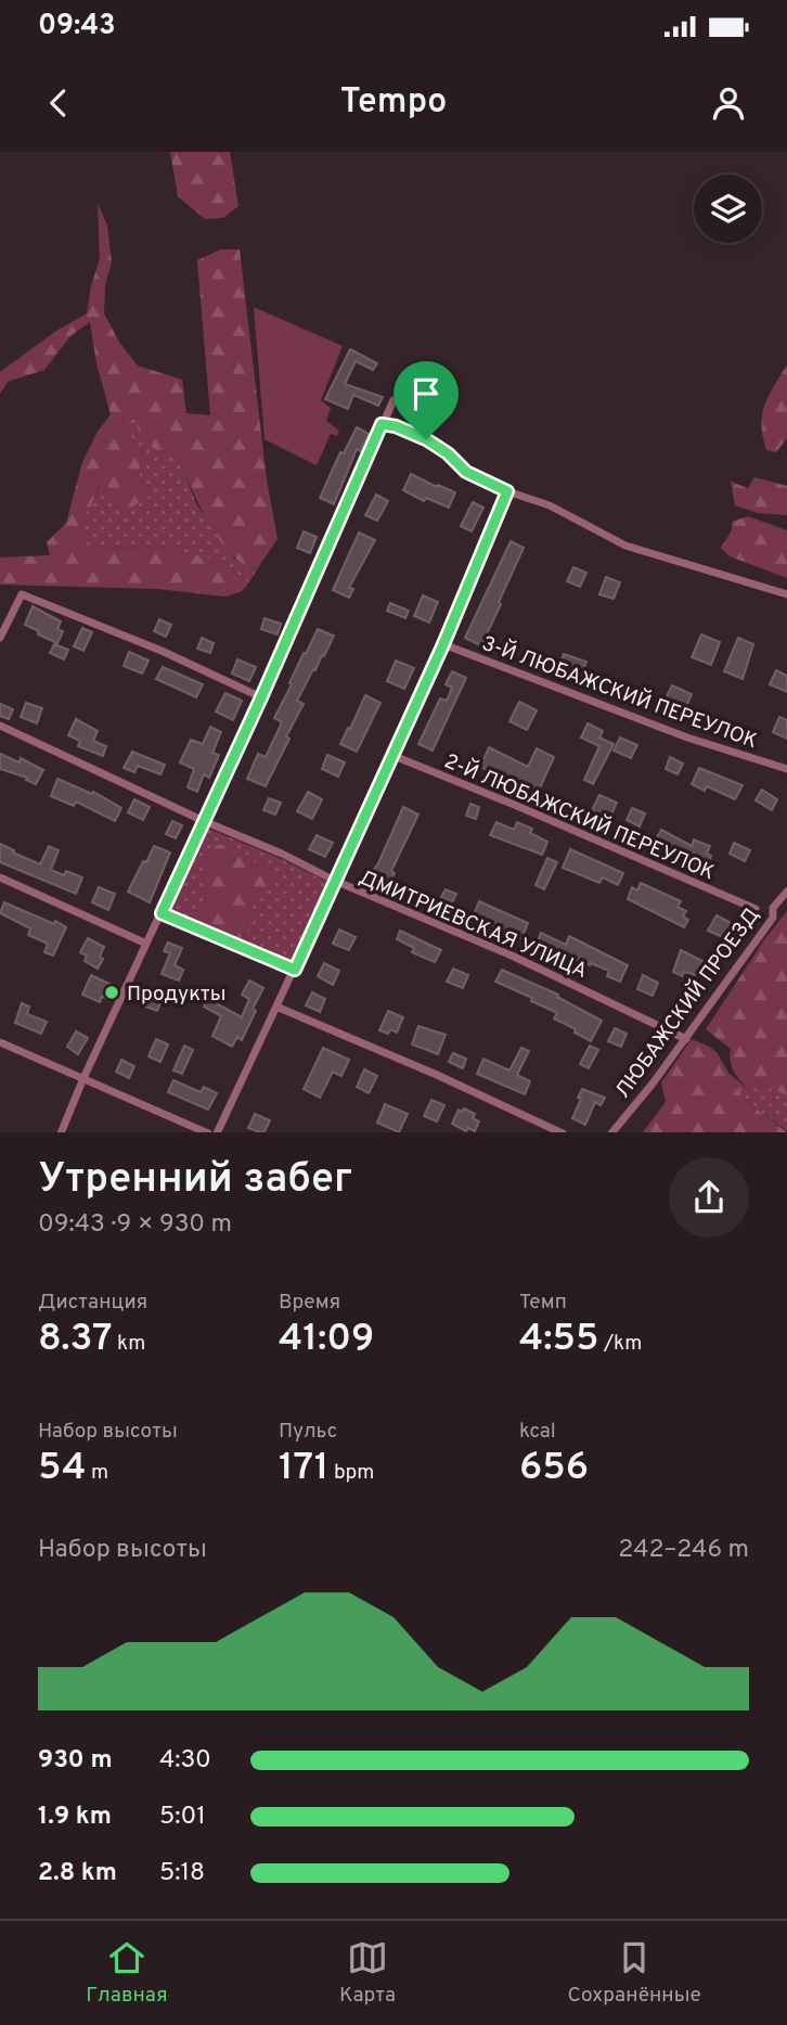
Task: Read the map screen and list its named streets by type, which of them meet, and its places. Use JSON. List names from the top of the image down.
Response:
{
  "streets": {
    "street": [
      "3-Й ЛЮБАЖСКИЙ ПЕРЕУЛОК",
      "2-Й ЛЮБАЖСКИЙ ПЕРЕУЛОК",
      "ДМИТРИЕВСКАЯ УЛИЦА",
      "ЛЮБАЖСКИЙ ПРОЕЗД"
    ]
  },
  "crossings": [
    ["ДМИТРИЕВСКАЯ УЛИЦА", "ЛЮБАЖСКИЙ ПРОЕЗД"]
  ],
  "places": ["Продукты"],
  "page": {
    "status": "09:43",
    "header": "Tempo",
    "heading": ["Утренний забег", "09:43 · 9 × 930 m"],
    "stats": [
      ["Дистанция", "8.37 km"],
      ["Время", "41:09"],
      ["Темп", "4:55 /km"],
      ["Набор высоты", "54 m"],
      ["Пульс", "171 bpm"],
      ["kcal", "656"]
    ],
    "chart": ["Набор высоты", "242–246 m"],
    "list": [
      {
        "name": "930 m",
        "note": "4:30"
      },
      {
        "name": "1.9 km",
        "note": "5:01"
      },
      {
        "name": "2.8 km",
        "note": "5:18"
      }
    ],
    "tabs": ["Главная", "Карта", "Сохранённые"]
  }
}
